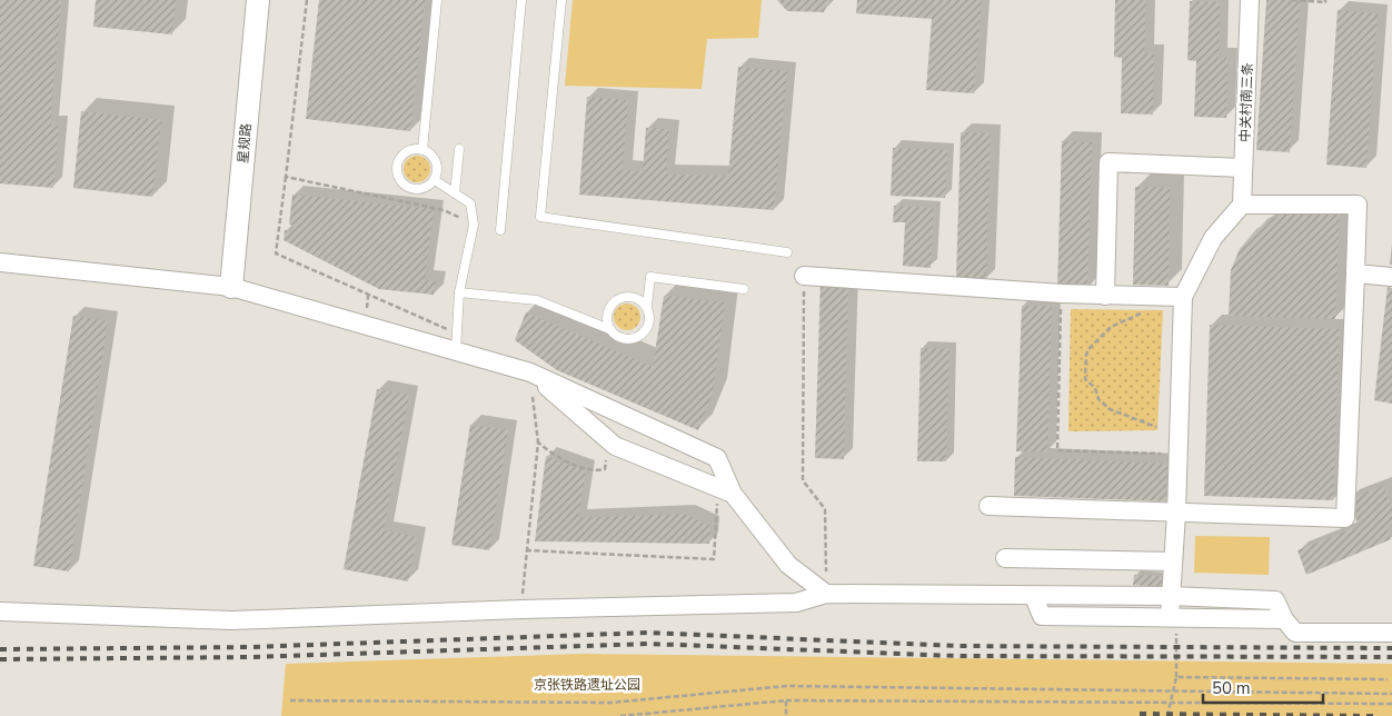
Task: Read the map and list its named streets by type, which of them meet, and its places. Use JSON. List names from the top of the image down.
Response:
{
  "streets": {
    "street": ["中关村南三条", "星规路"]
  },
  "parks": ["京张铁路遗址公园"],
  "scale_bar": "50 m"
}
